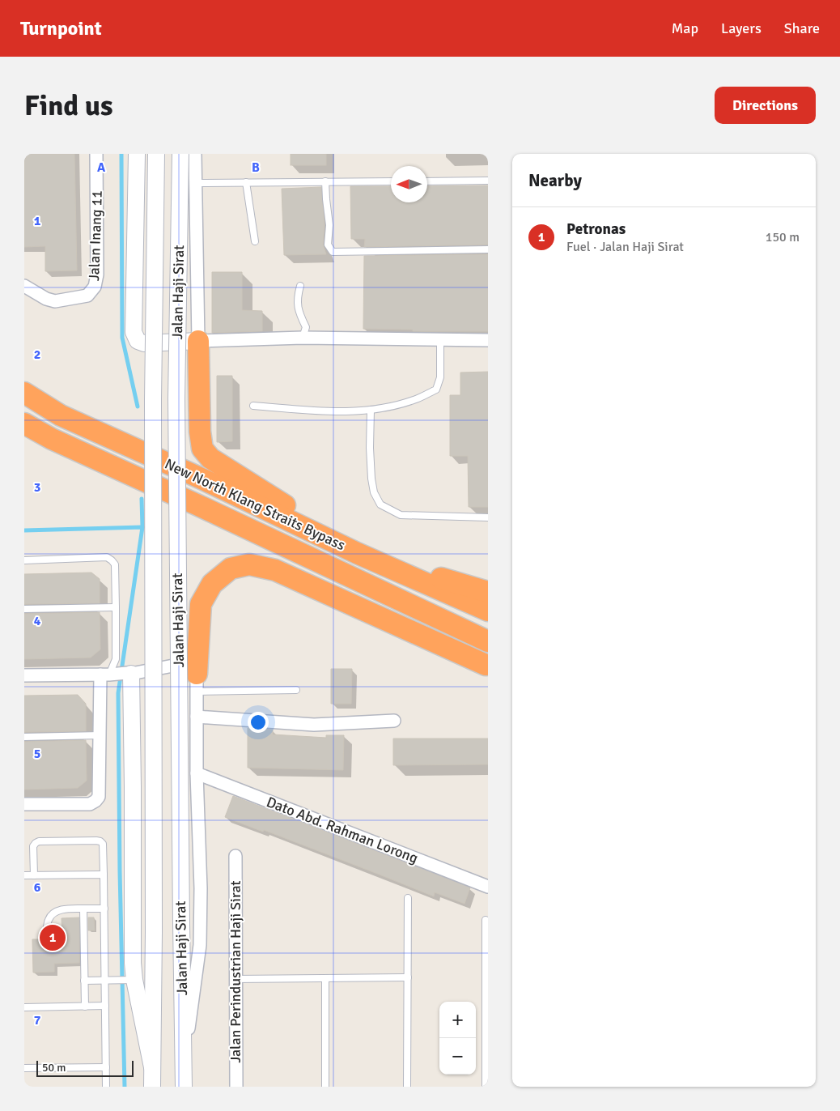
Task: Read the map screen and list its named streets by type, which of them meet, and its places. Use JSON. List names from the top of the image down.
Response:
{
  "streets": {
    "highway": ["New North Klang Straits Bypass"],
    "main road": ["Jalan Haji Sirat"],
    "street": ["Jalan Inang 11", "Dato Abd. Rahman Lorong", "Jalan Perindustrian Haji Sirat"]
  },
  "scale_bar": "50 m",
  "north": "left",
  "page": {
    "header": "Turnpoint",
    "nav": ["Map", "Layers", "Share"],
    "buttons": "Directions",
    "title": "Find us",
    "heading": "Nearby",
    "list": [
      {
        "mark": "1",
        "name": "Petronas",
        "note": "Fuel · Jalan Haji Sirat",
        "value": "150 m"
      }
    ],
    "pins": "1",
    "map_buttons": ["+", "−"],
    "scale": "50 m"
  },
  "grid": {
    "columns": ["A", "B"],
    "rows": [
      "1",
      "2",
      "3",
      "4",
      "5",
      "6",
      "7"
    ]
  }
}
